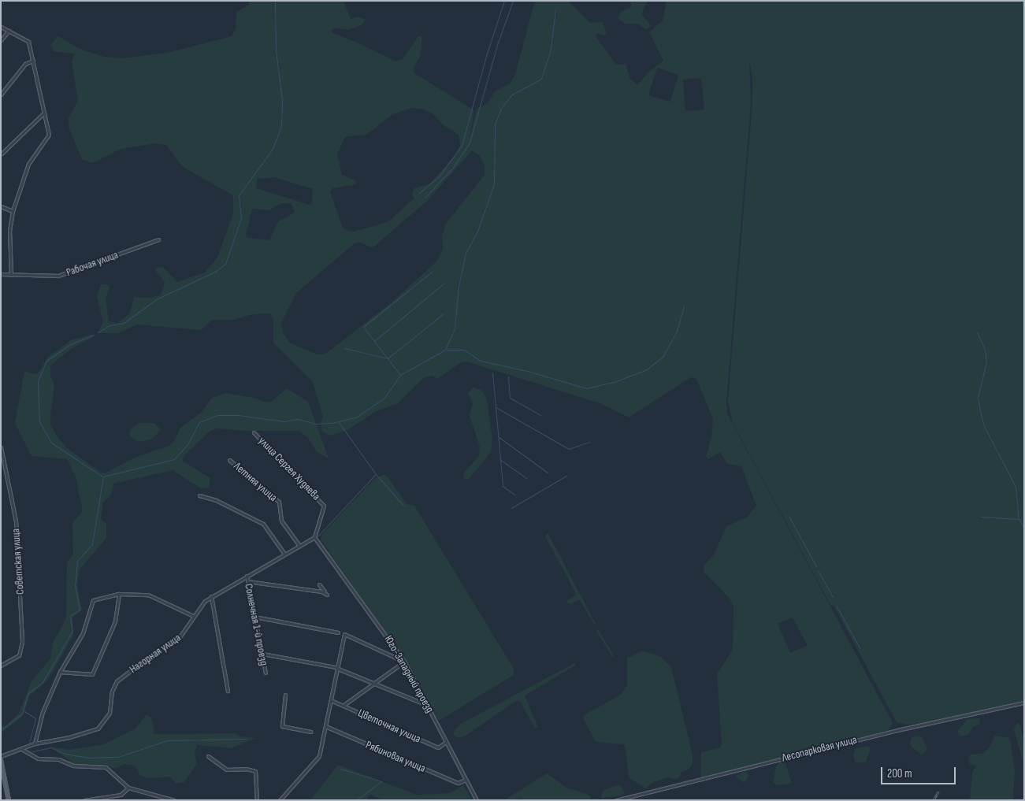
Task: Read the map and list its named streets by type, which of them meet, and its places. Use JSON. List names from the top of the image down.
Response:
{
  "streets": {
    "street": [
      "Рабочая улица",
      "улица Сергея Худяева",
      "Летняя улица",
      "Советская улица",
      "Солнечная 1-й проезд",
      "Нагорная улица",
      "Юго-Западный проезд",
      "Цветочная улица",
      "Лесопарковая улица",
      "Рябиновая улица"
    ]
  },
  "crossings": [
    ["улица Сергея Худяева", "Нагорная улица"],
    ["улица Сергея Худяева", "Юго-Западный проезд"],
    ["Летняя улица", "Нагорная улица"],
    ["Солнечная 1-й проезд", "Нагорная улица"],
    ["Нагорная улица", "Юго-Западный проезд"],
    ["Юго-Западный проезд", "Цветочная улица"],
    ["Юго-Западный проезд", "Рябиновая улица"]
  ],
  "scale_bar": "200 m"
}
